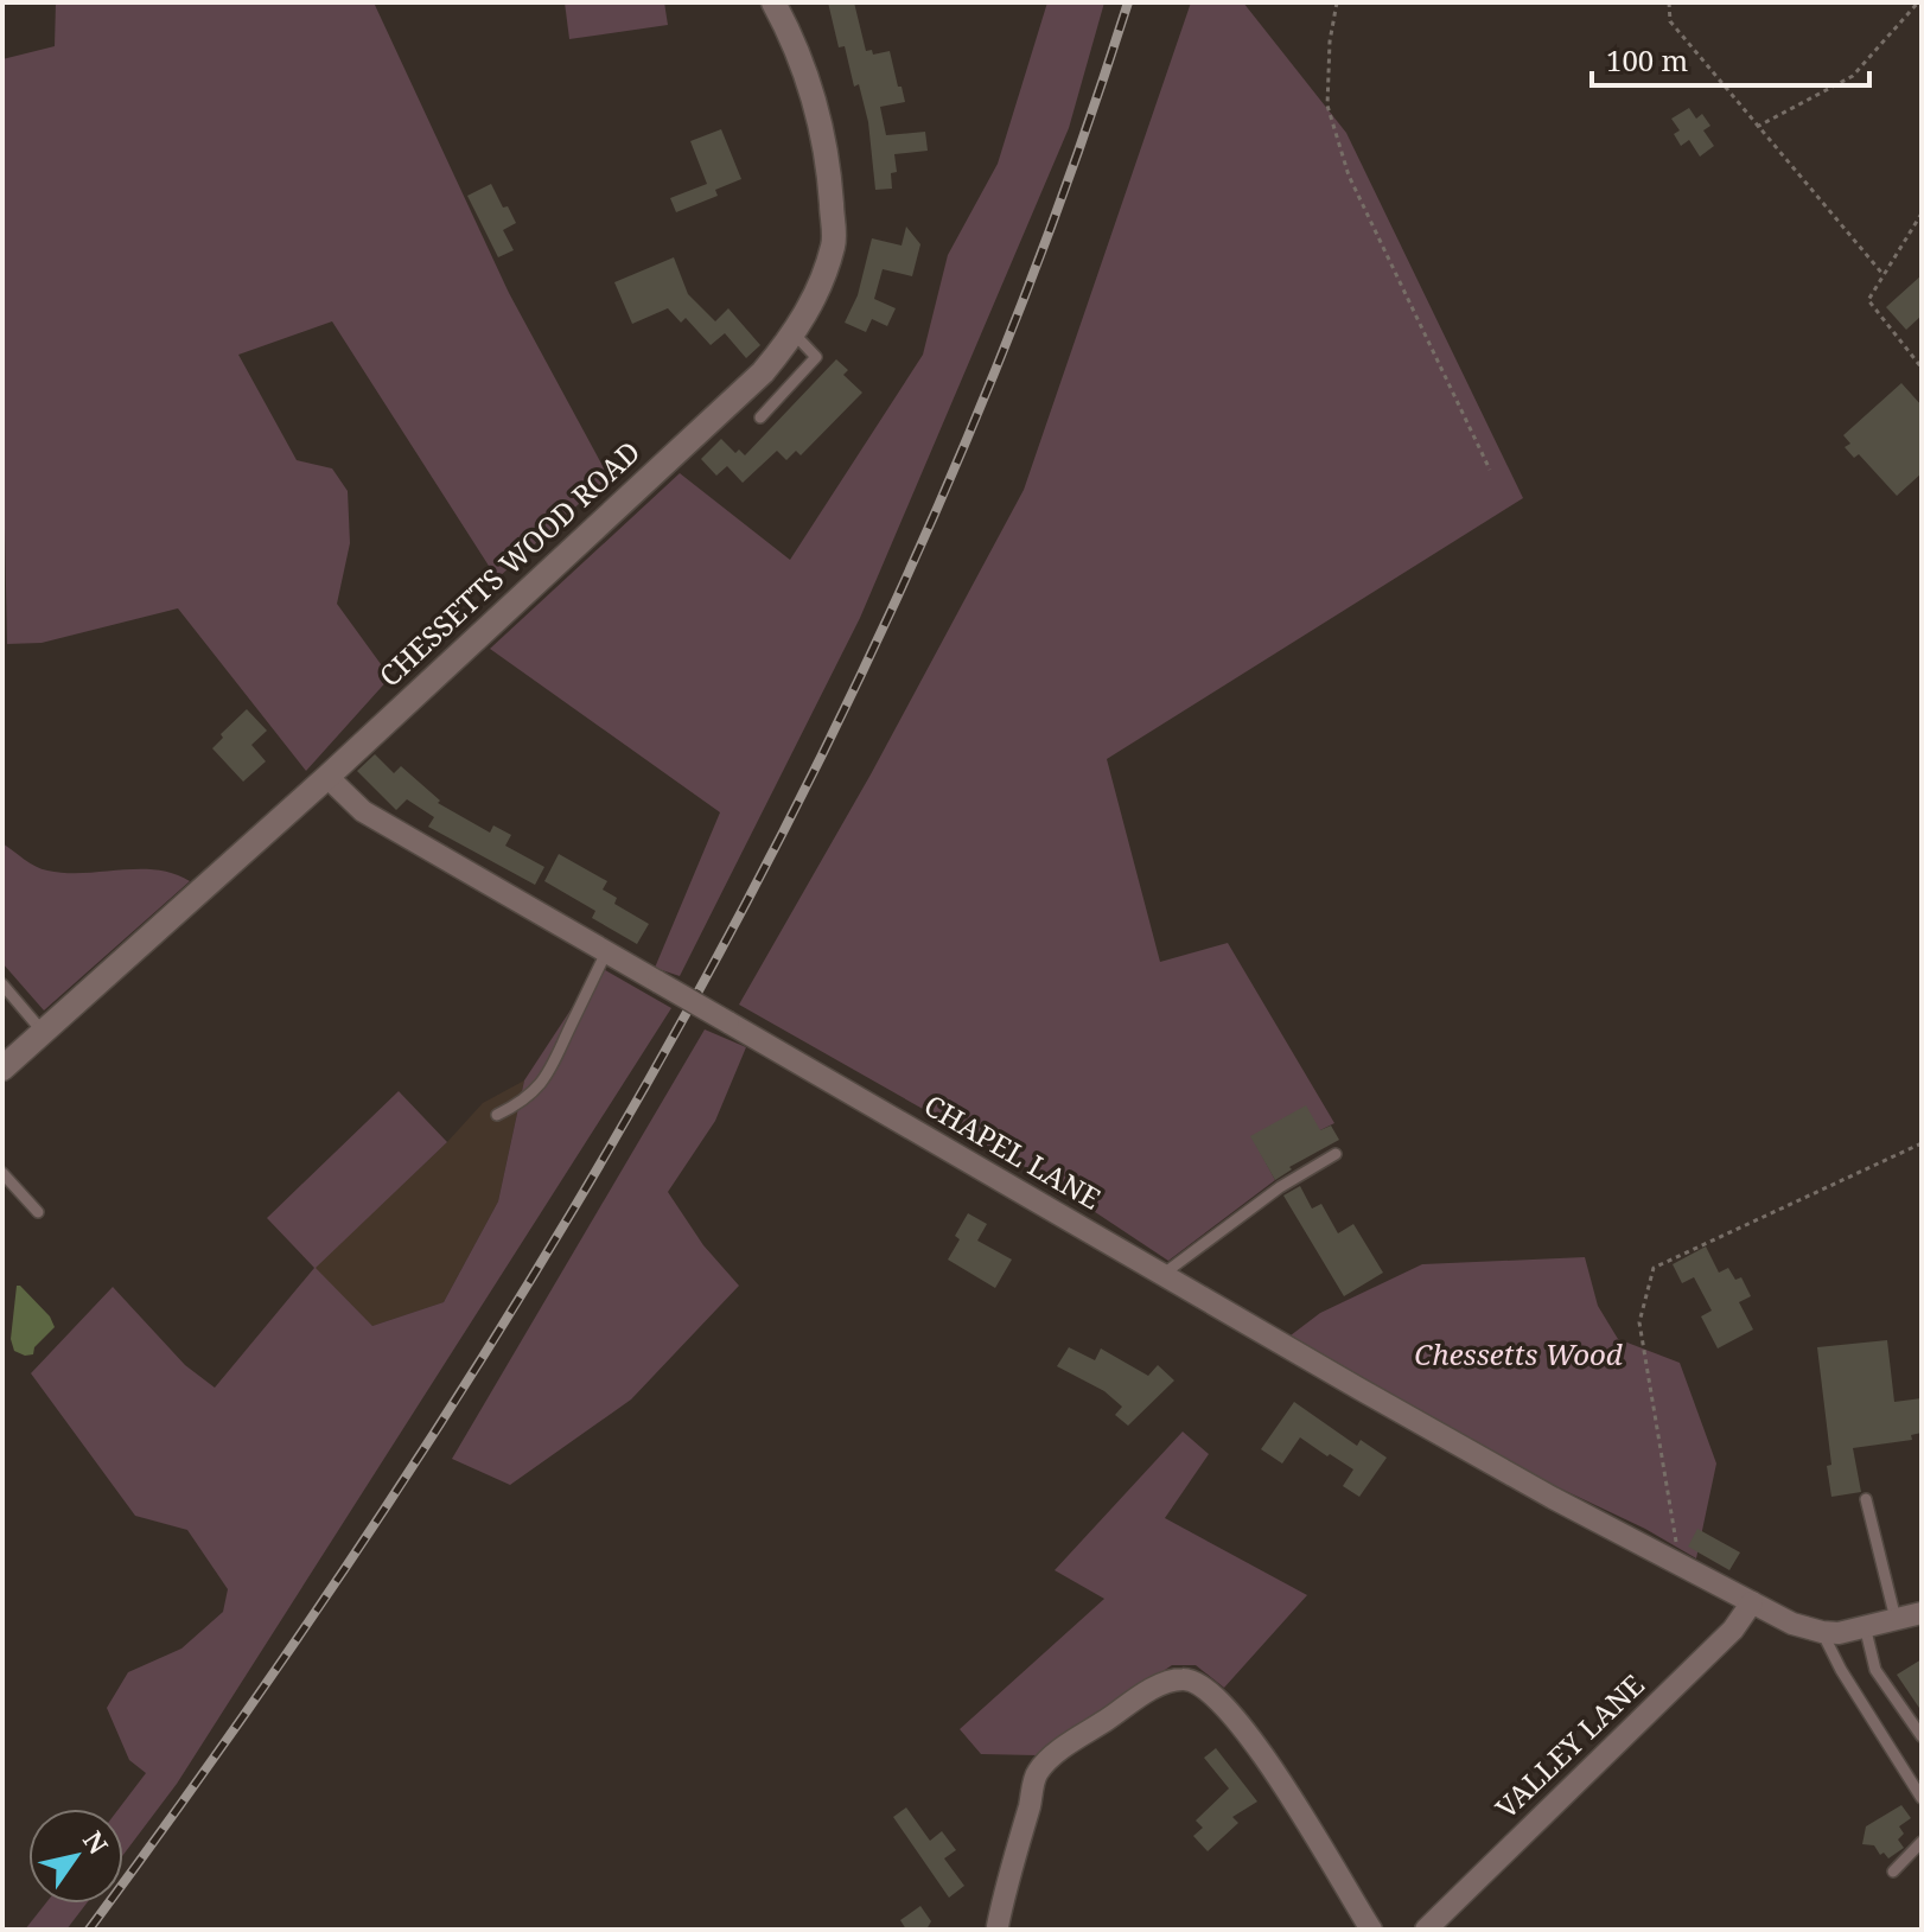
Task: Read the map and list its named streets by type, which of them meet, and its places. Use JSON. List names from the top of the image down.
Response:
{
  "streets": {
    "street": ["CHESSETTS WOOD ROAD", "CHAPEL LANE", "VALLEY LANE"]
  },
  "crossings": [
    ["CHESSETTS WOOD ROAD", "CHAPEL LANE"],
    ["CHAPEL LANE", "VALLEY LANE"]
  ],
  "parks": ["Chessetts Wood"],
  "scale_bar": "100 m",
  "north": "top right"
}
